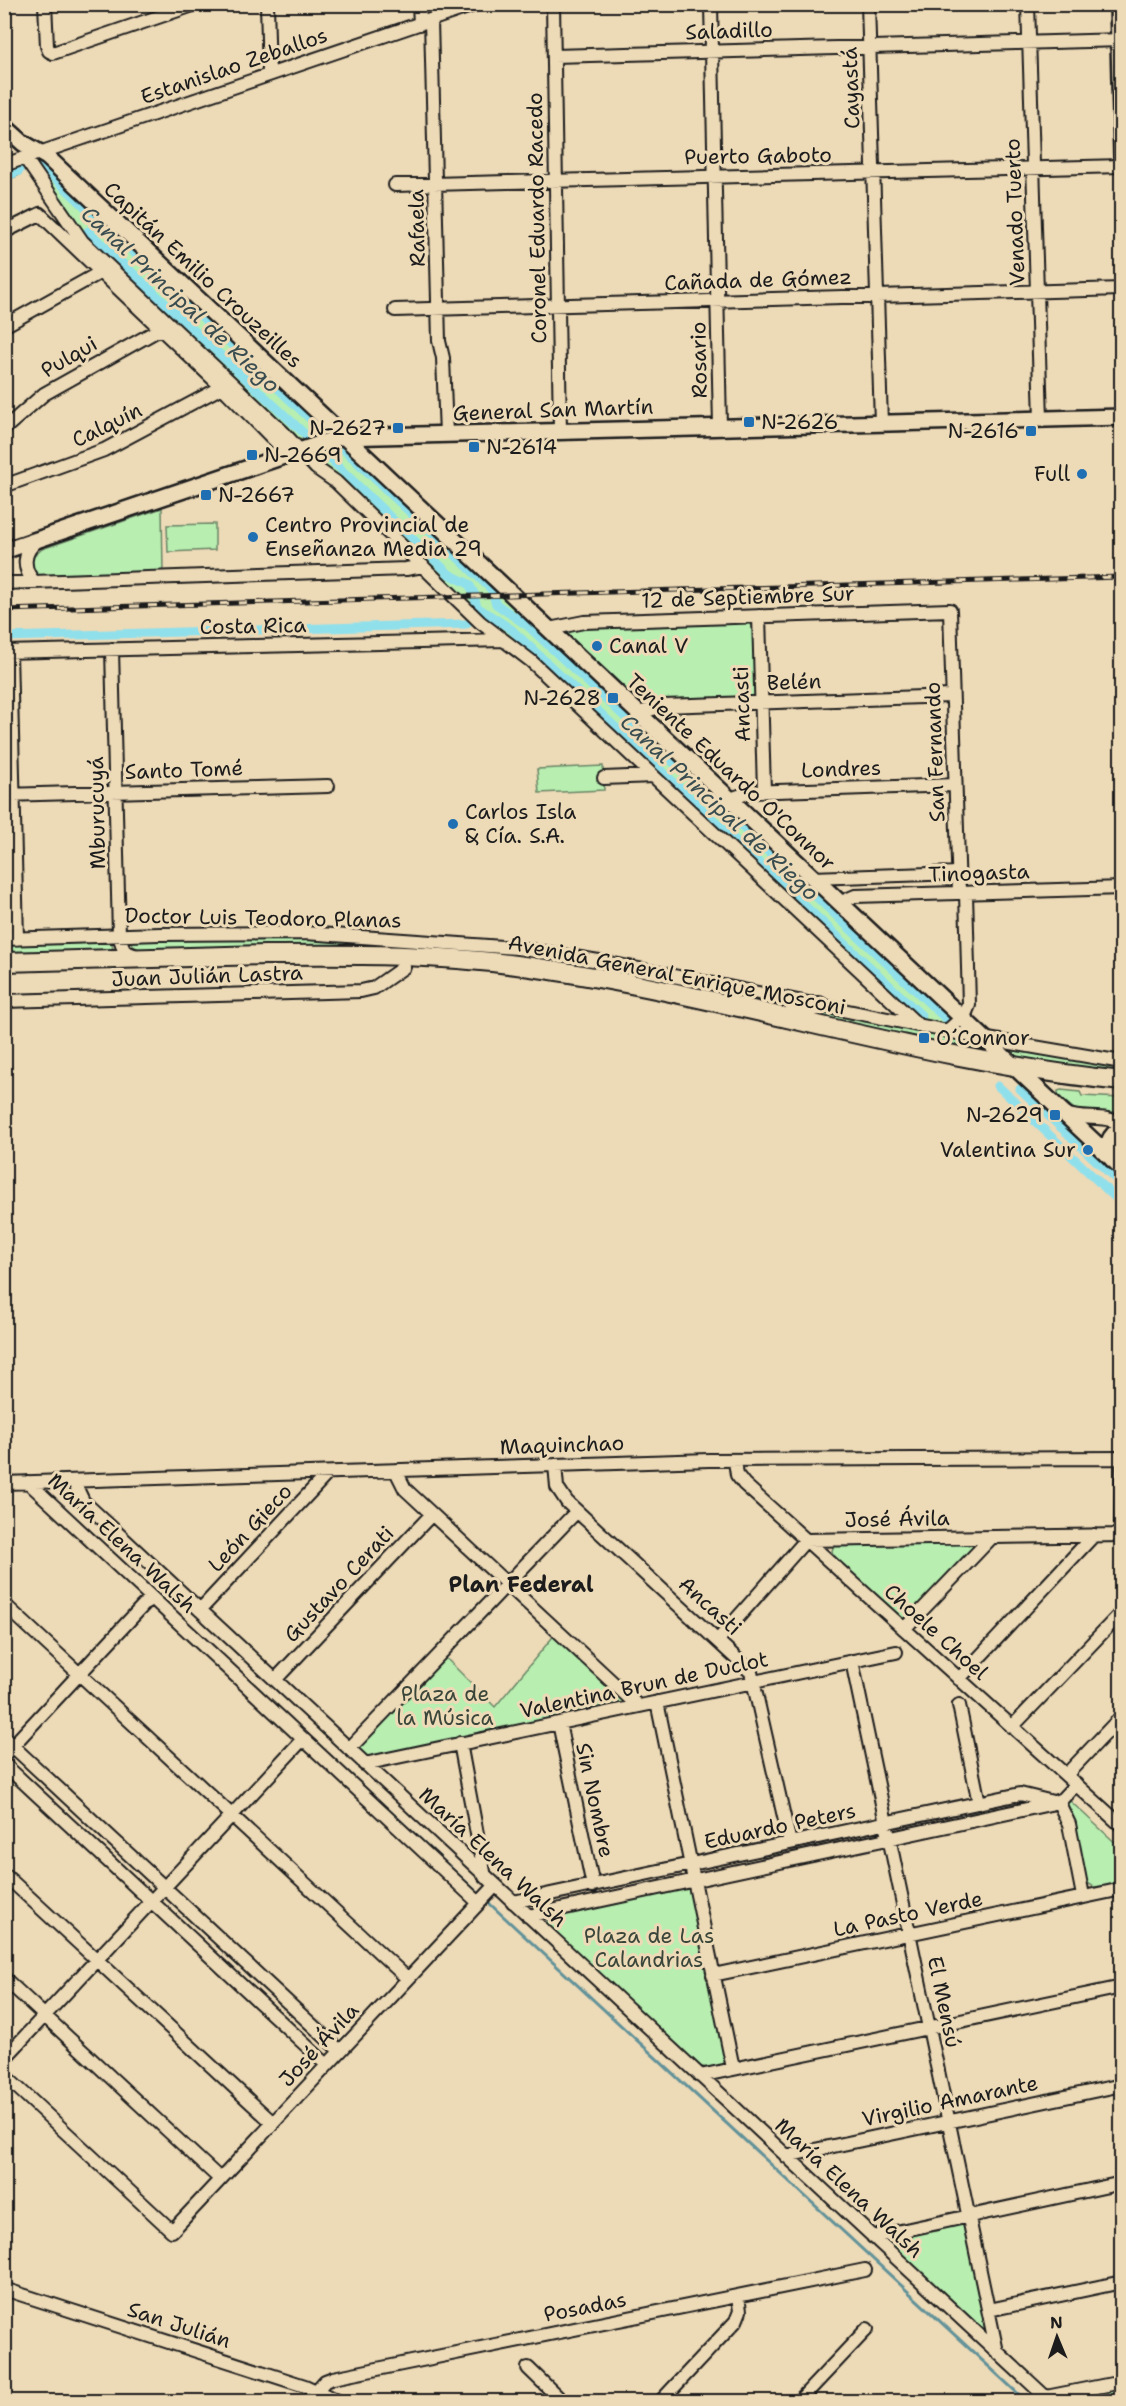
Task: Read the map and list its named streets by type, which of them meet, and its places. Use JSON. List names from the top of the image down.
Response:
{
  "streets": {
    "highway": ["Avenida General Enrique Mosconi"],
    "main road": ["Capitán Emilio Crouzeilles", "General San Martín", "Teniente Eduardo O'Connor"],
    "street": [
      "Saladillo",
      "Estanislao Zeballos",
      "Cayastá",
      "Puerto Gaboto",
      "Venado Tuerto",
      "Coronel Eduardo Racedo",
      "Rafaela",
      "Cañada de Gómez",
      "Pulqui",
      "Rosario",
      "Calquín",
      "12 de Septiembre Sur",
      "Costa Rica",
      "Belén",
      "Ancasti",
      "San Fernando",
      "Londres",
      "Santo Tomé",
      "Mburucuyá",
      "Tinogasta",
      "Doctor Luis Teodoro Planas",
      "Juan Julián Lastra",
      "Maquinchao",
      "José Ávila",
      "León Gieco",
      "María Elena Walsh",
      "Gustavo Cerati",
      "Choele Choel",
      "Valentina Brun de Duclot",
      "Sin Nombre",
      "Eduardo Peters",
      "La Pasto Verde",
      "El Mensú",
      "Virgilio Amarante",
      "Posadas",
      "San Julián"
    ]
  },
  "crossings": [
    ["Saladillo", "Cayastá"],
    ["Saladillo", "Venado Tuerto"],
    ["Saladillo", "Coronel Eduardo Racedo"],
    ["Saladillo", "Rosario"],
    ["Estanislao Zeballos", "Rafaela"],
    ["Estanislao Zeballos", "Capitán Emilio Crouzeilles"],
    ["Cayastá", "Puerto Gaboto"],
    ["Cayastá", "Cañada de Gómez"],
    ["Cayastá", "General San Martín"],
    ["Puerto Gaboto", "Venado Tuerto"],
    ["Puerto Gaboto", "Coronel Eduardo Racedo"],
    ["Puerto Gaboto", "Rafaela"],
    ["Puerto Gaboto", "Rosario"],
    ["Venado Tuerto", "Cañada de Gómez"],
    ["Venado Tuerto", "General San Martín"],
    ["Coronel Eduardo Racedo", "Cañada de Gómez"],
    ["Coronel Eduardo Racedo", "General San Martín"],
    ["Rafaela", "Cañada de Gómez"],
    ["Rafaela", "General San Martín"],
    ["Capitán Emilio Crouzeilles", "General San Martín"],
    ["Capitán Emilio Crouzeilles", "Teniente Eduardo O'Connor"],
    ["Cañada de Gómez", "Rosario"],
    ["Rosario", "General San Martín"],
    ["12 de Septiembre Sur", "Ancasti"],
    ["12 de Septiembre Sur", "San Fernando"],
    ["12 de Septiembre Sur", "Teniente Eduardo O'Connor"],
    ["Costa Rica", "Mburucuyá"],
    ["Belén", "Ancasti"],
    ["Belén", "San Fernando"],
    ["Belén", "Teniente Eduardo O'Connor"],
    ["Ancasti", "Londres"],
    ["Ancasti", "Maquinchao"],
    ["Ancasti", "Valentina Brun de Duclot"],
    ["Ancasti", "Eduardo Peters"],
    ["San Fernando", "Londres"],
    ["San Fernando", "Teniente Eduardo O'Connor"],
    ["San Fernando", "Tinogasta"],
    ["Londres", "Teniente Eduardo O'Connor"],
    ["Santo Tomé", "Mburucuyá"],
    ["Teniente Eduardo O'Connor", "Tinogasta"],
    ["Teniente Eduardo O'Connor", "Doctor Luis Teodoro Planas"],
    ["Teniente Eduardo O'Connor", "Avenida General Enrique Mosconi"],
    ["Mburucuyá", "Doctor Luis Teodoro Planas"],
    ["Avenida General Enrique Mosconi", "Juan Julián Lastra"],
    ["Maquinchao", "León Gieco"],
    ["Maquinchao", "María Elena Walsh"],
    ["Maquinchao", "Choele Choel"],
    ["José Ávila", "María Elena Walsh"],
    ["José Ávila", "Choele Choel"],
    ["León Gieco", "María Elena Walsh"],
    ["María Elena Walsh", "Gustavo Cerati"],
    ["María Elena Walsh", "Valentina Brun de Duclot"],
    ["María Elena Walsh", "Eduardo Peters"],
    ["María Elena Walsh", "El Mensú"],
    ["María Elena Walsh", "Virgilio Amarante"],
    ["Valentina Brun de Duclot", "Sin Nombre"],
    ["Valentina Brun de Duclot", "El Mensú"],
    ["Sin Nombre", "Eduardo Peters"],
    ["Eduardo Peters", "El Mensú"],
    ["La Pasto Verde", "El Mensú"],
    ["El Mensú", "Virgilio Amarante"],
    ["Posadas", "San Julián"]
  ],
  "districts": ["Plan Federal"],
  "water": ["Canal Principal de Riego"],
  "parks": ["Plaza de la Música", "Plaza de Las Calandrias"],
  "places": {
    "transit": [
      "N-2626",
      "N-2627",
      "N-2616",
      "N-2614",
      "N-2669",
      "N-2667",
      "N-2628",
      "O´Connor",
      "N-2629"
    ],
    "other": [
      "Full",
      "Centro Provincial de Enseñanza Media 29",
      "Canal V",
      "Carlos Isla & Cía. S.A.",
      "Valentina Sur"
    ]
  },
  "north": "top"
}
